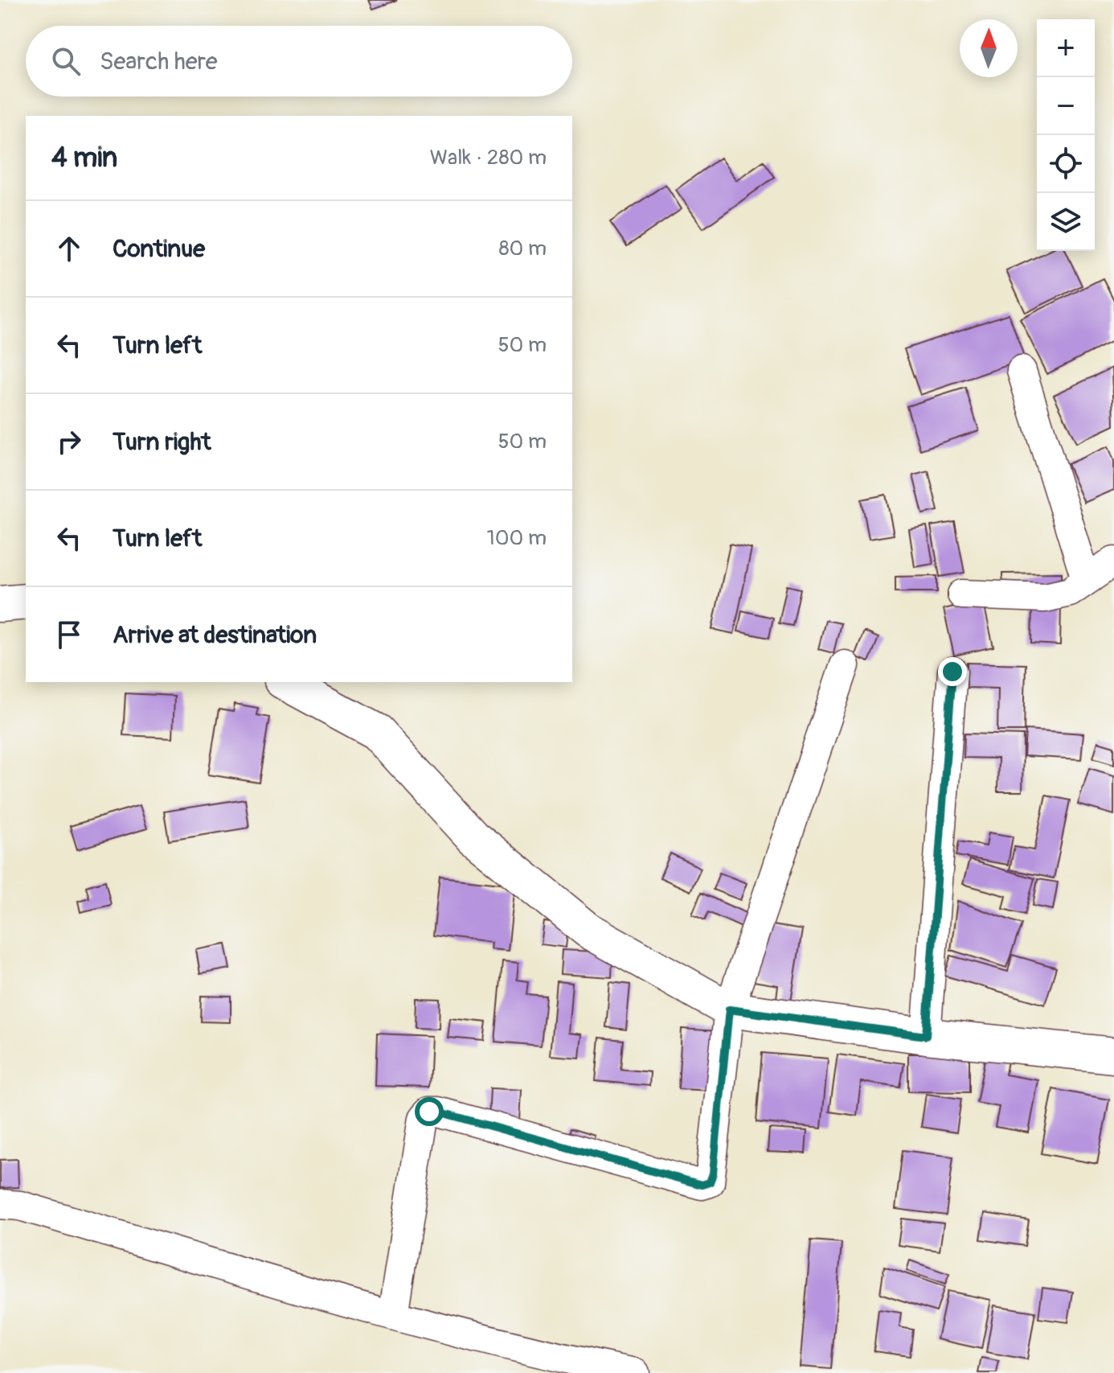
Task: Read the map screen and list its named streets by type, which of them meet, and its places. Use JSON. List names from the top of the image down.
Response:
{
  "north": "top",
  "page": {
    "map_buttons": ["+", "−"],
    "search": "Search here",
    "heading": ["4 min", "Walk · 280 m"],
    "list": [
      ["Continue", "80 m"],
      ["Turn left", "50 m"],
      ["Turn right", "50 m"],
      ["Turn left", "100 m"],
      "Arrive at destination"
    ]
  }
}
